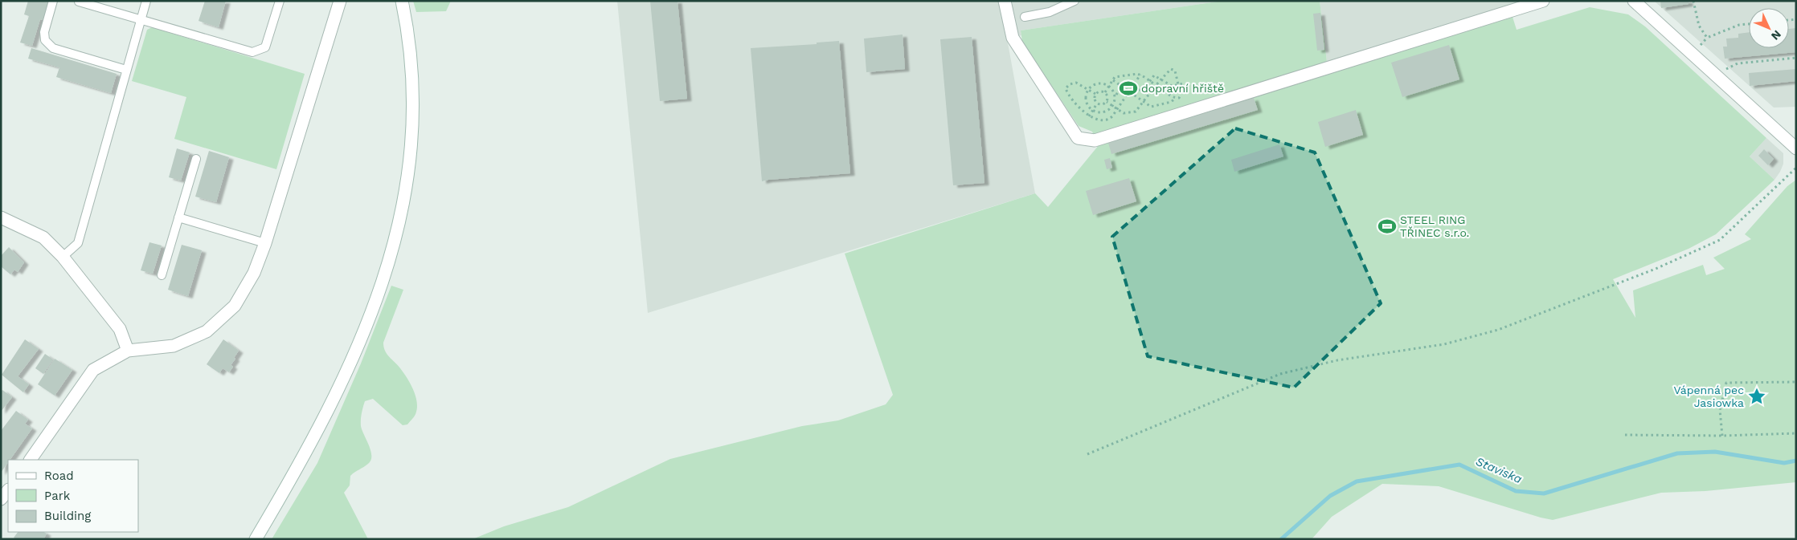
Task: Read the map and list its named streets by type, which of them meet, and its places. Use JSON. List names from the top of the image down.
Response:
{
  "water": ["Staviska"],
  "places": {
    "sports": ["dopravní hřiště", "STEEL RING TŘINEC s.r.o."],
    "place": ["Vápenná pec Jasiowka"]
  },
  "legend": ["Road", "Park", "Building"],
  "north": "bottom right"
}
